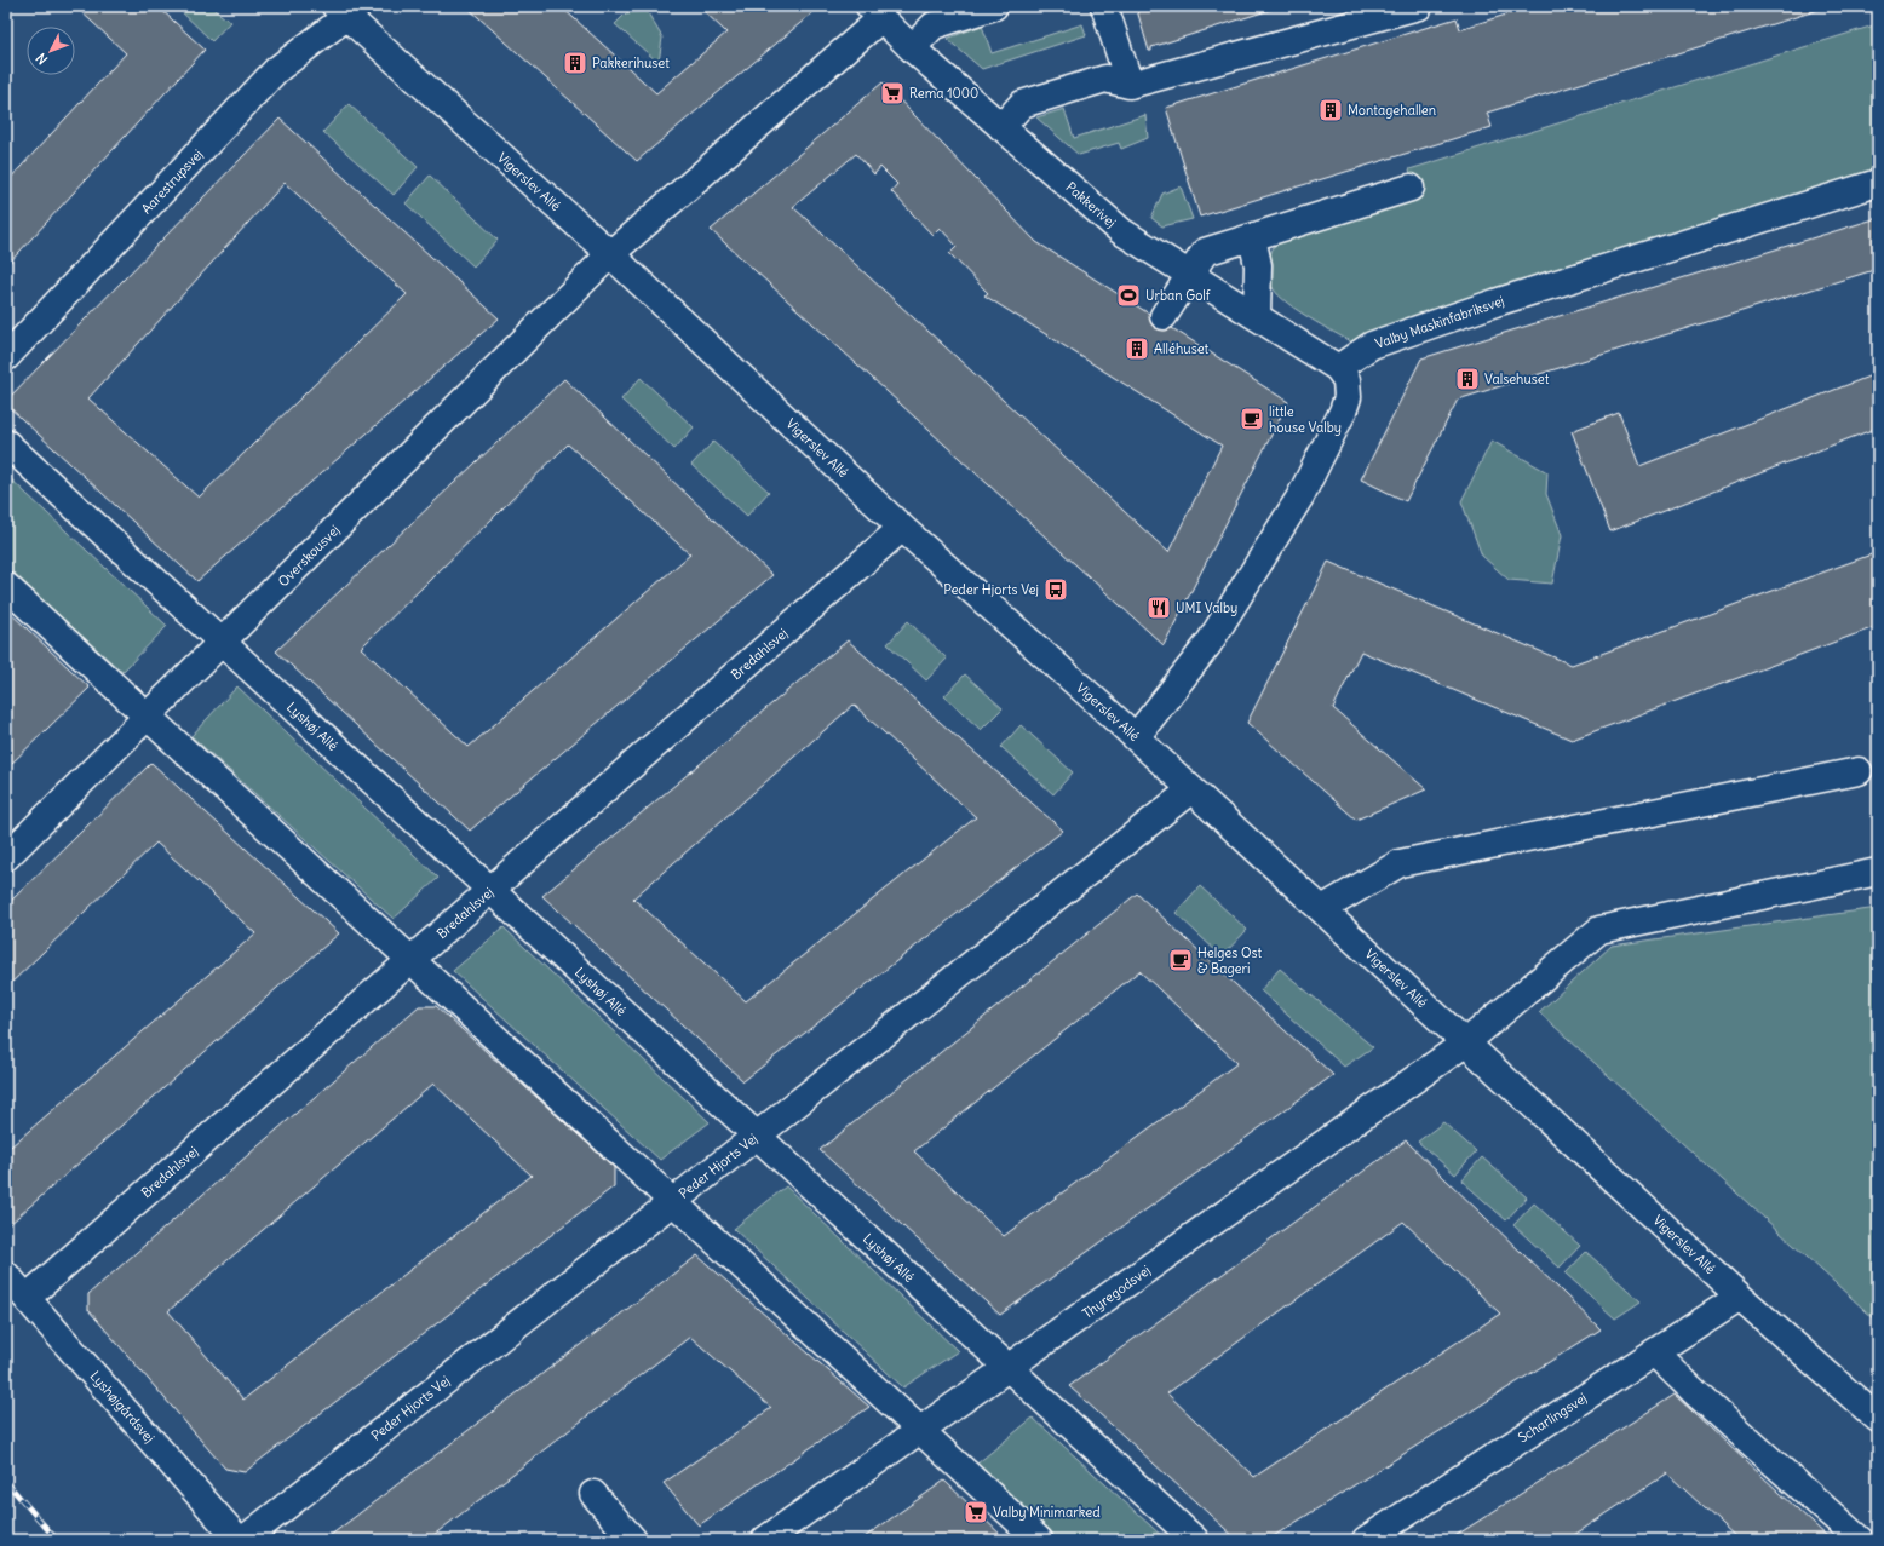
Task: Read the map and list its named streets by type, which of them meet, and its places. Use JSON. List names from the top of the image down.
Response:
{
  "streets": {
    "street": [
      "Aarestrupsvej",
      "Vigerslev Allé",
      "Pakkerivej",
      "Valby Maskinfabriksvej",
      "Overskousvej",
      "Bredahlsvej",
      "Lyshøj Allé",
      "Peder Hjorts Vej",
      "Thyregodsvej",
      "Lyshøjgårdsvej",
      "Scharlingsvej"
    ]
  },
  "crossings": [
    ["Aarestrupsvej", "Vigerslev Allé"],
    ["Vigerslev Allé", "Overskousvej"],
    ["Vigerslev Allé", "Bredahlsvej"],
    ["Vigerslev Allé", "Peder Hjorts Vej"],
    ["Vigerslev Allé", "Thyregodsvej"],
    ["Vigerslev Allé", "Scharlingsvej"],
    ["Pakkerivej", "Valby Maskinfabriksvej"],
    ["Pakkerivej", "Overskousvej"],
    ["Overskousvej", "Lyshøj Allé"],
    ["Bredahlsvej", "Lyshøj Allé"],
    ["Bredahlsvej", "Lyshøjgårdsvej"],
    ["Lyshøj Allé", "Peder Hjorts Vej"],
    ["Lyshøj Allé", "Thyregodsvej"]
  ],
  "places": {
    "building": [
      "Pakkerihuset",
      "Montagehallen",
      "Alléhuset",
      "Valsehuset"
    ],
    "supermarket": ["Rema 1000", "Valby Minimarked"],
    "sports": ["Urban Golf"],
    "cafe": ["little house Valby", "Helges Ost & Bageri"],
    "bus stop": ["Peder Hjorts Vej"],
    "restaurant": ["UMI Valby"]
  },
  "north": "bottom left"
}
